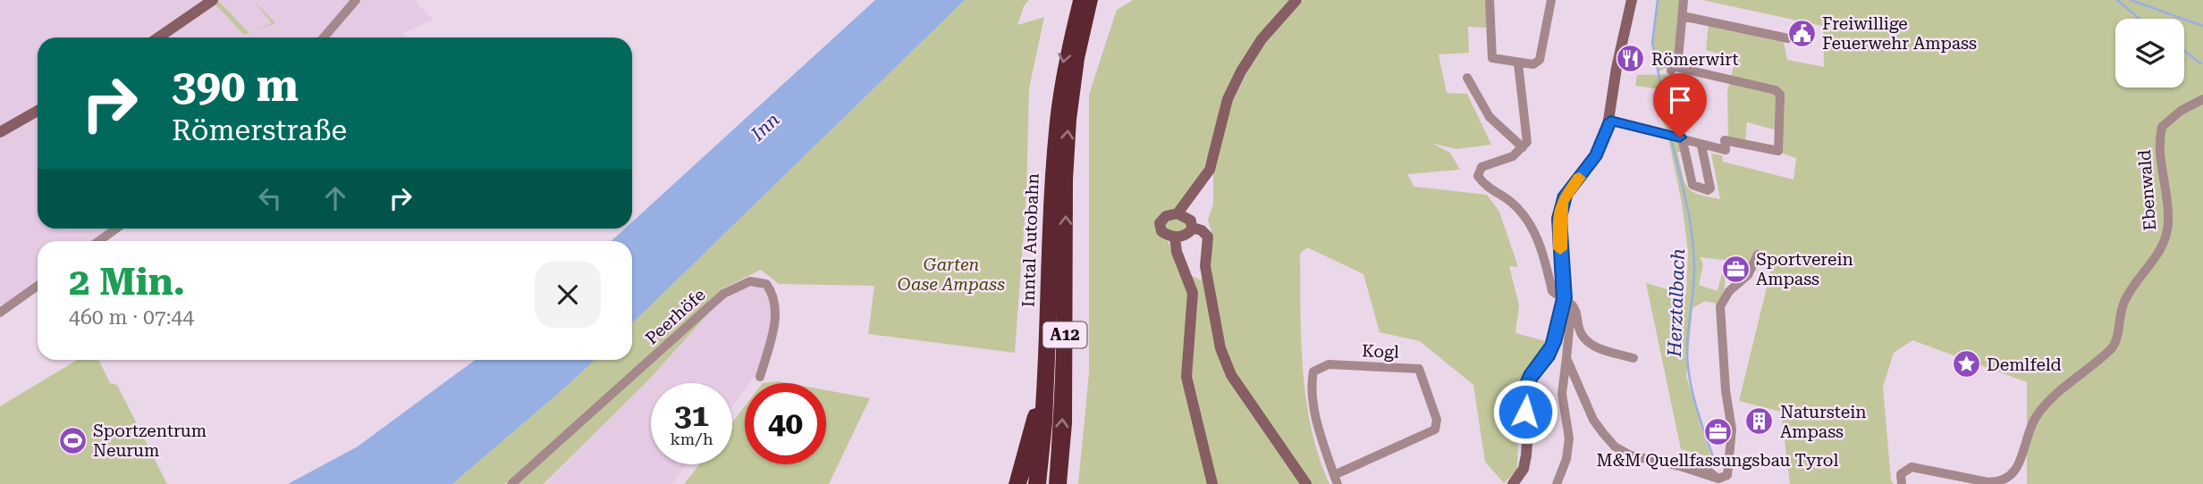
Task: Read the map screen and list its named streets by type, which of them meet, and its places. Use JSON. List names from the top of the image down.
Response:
{
  "streets": {
    "highway": ["Inntal Autobahn", "A12"],
    "street": ["Ebenwald", "Peerhöfe", "Kogl"]
  },
  "water": ["Inn", "Herztalbach"],
  "parks": ["Garten Oase Ampass"],
  "places": {
    "public building": ["Freiwillige Feuerwehr Ampass"],
    "restaurant": ["Römerwirt"],
    "office": ["Sportverein Ampass", "M&M Quellfassungsbau Tyrol"],
    "place": ["Demlfeld"],
    "building": ["Naturstein Ampass"],
    "sports": ["Sportzentrum Neurum"]
  },
  "page": {
    "turn": ["390 m", "Römerstraße"],
    "heading": ["2 Min.", "460 m · 07:44"],
    "speed": "31 km/h",
    "limit": "40"
  }
}
